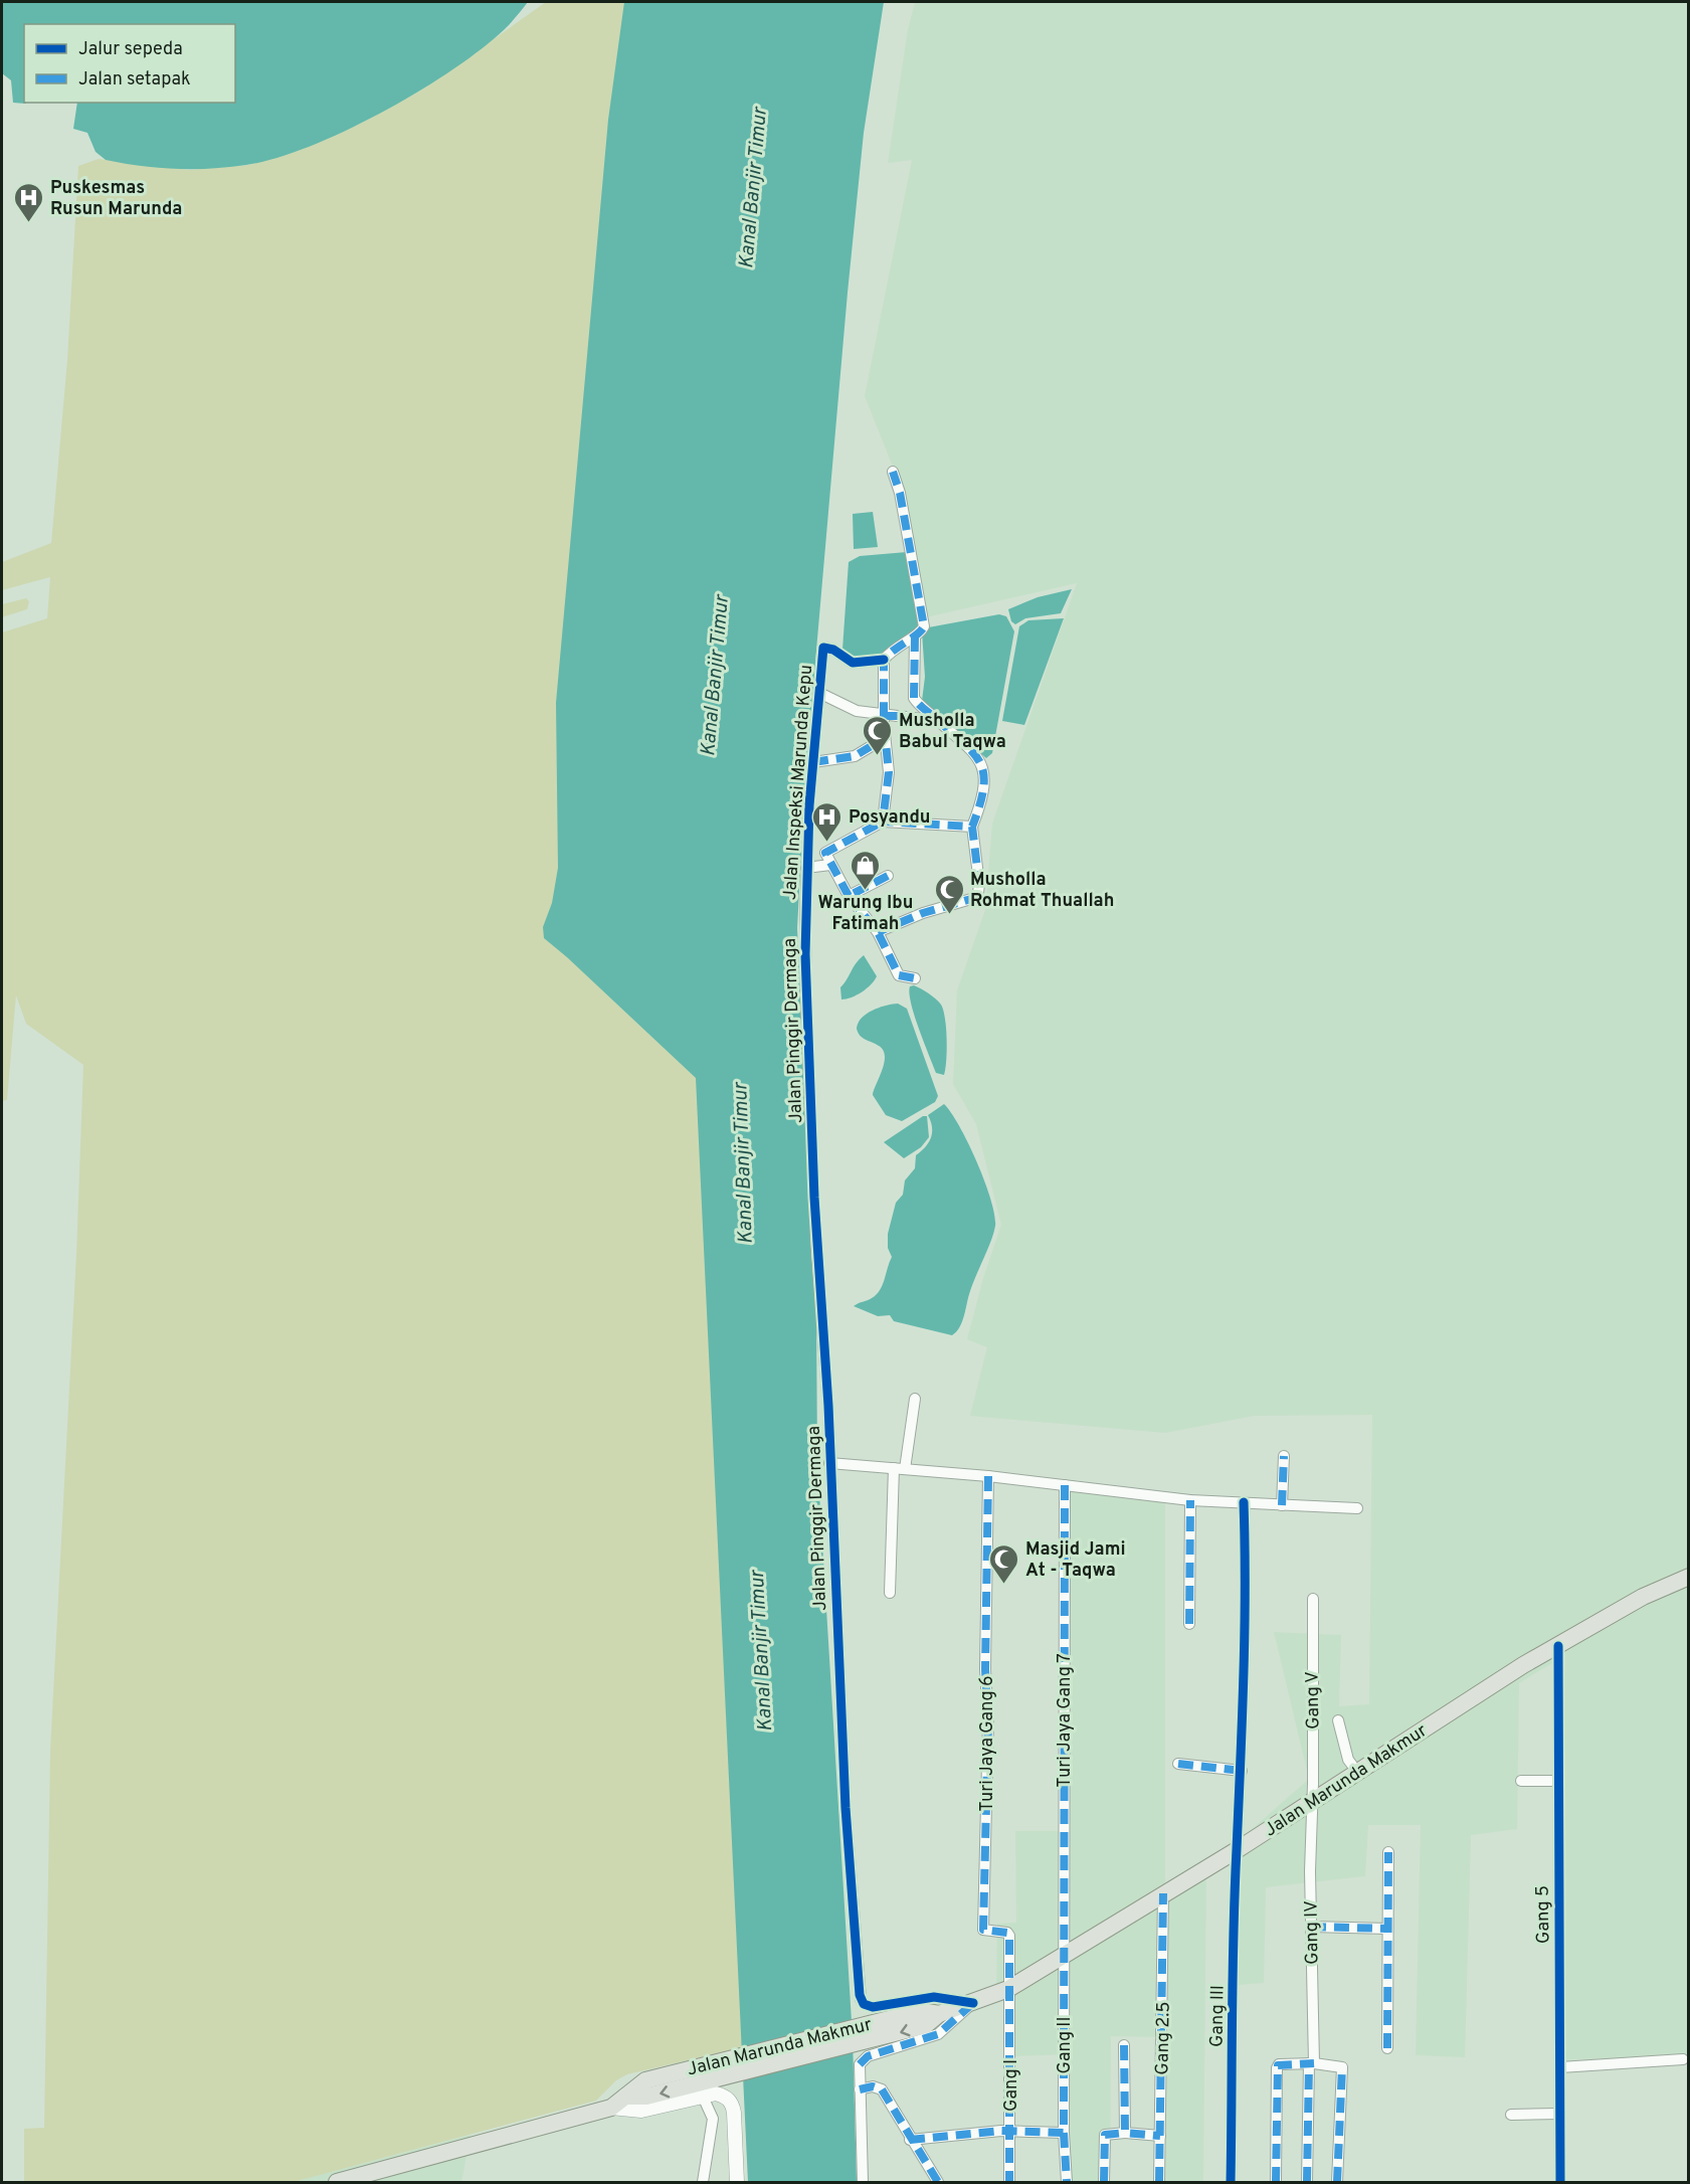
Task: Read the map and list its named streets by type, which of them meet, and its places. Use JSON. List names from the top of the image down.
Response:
{
  "streets": {
    "main road": ["Jalan Marunda Makmur"],
    "street": [
      "Jalan Inspeksi Marunda Kepu",
      "Jalan Pinggir Dermaga",
      "Gang V",
      "Turi Jaya Gang 7",
      "Turi Jaya Gang 6",
      "Gang 5",
      "Gang IV",
      "Gang III",
      "Gang 2.5",
      "Gang II",
      "Gang I"
    ]
  },
  "crossings": [
    ["Jalan Inspeksi Marunda Kepu", "Jalan Pinggir Dermaga"],
    ["Jalan Pinggir Dermaga", "Jalan Marunda Makmur"],
    ["Gang V", "Jalan Marunda Makmur"],
    ["Gang V", "Gang IV"],
    ["Turi Jaya Gang 7", "Jalan Marunda Makmur"],
    ["Turi Jaya Gang 7", "Gang II"],
    ["Turi Jaya Gang 6", "Jalan Marunda Makmur"],
    ["Turi Jaya Gang 6", "Gang I"],
    ["Jalan Marunda Makmur", "Gang 5"],
    ["Jalan Marunda Makmur", "Gang IV"],
    ["Jalan Marunda Makmur", "Gang III"],
    ["Jalan Marunda Makmur", "Gang 2.5"],
    ["Jalan Marunda Makmur", "Gang II"],
    ["Jalan Marunda Makmur", "Gang I"]
  ],
  "water": ["Kanal Banjir Timur"],
  "places": {
    "hospital": ["Puskesmas Rusun Marunda", "Posyandu"],
    "mosque": ["Musholla Babul Taqwa", "Musholla Rohmat Thuallah", "Masjid Jami At - Taqwa"],
    "shop": ["Warung Ibu Fatimah"]
  },
  "legend": ["Jalur sepeda", "Jalan setapak"]
}
